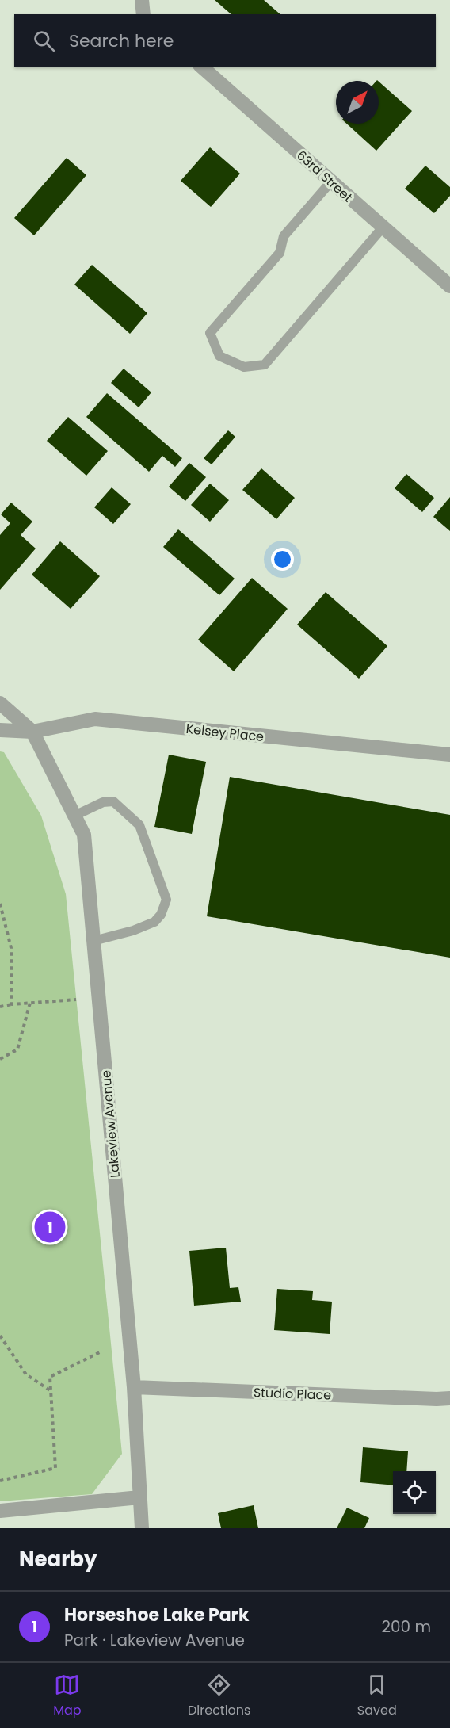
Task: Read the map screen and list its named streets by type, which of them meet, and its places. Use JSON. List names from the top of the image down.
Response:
{
  "streets": {
    "street": [
      "63rd Street",
      "Kelsey Place",
      "Lakeview Avenue",
      "Studio Place"
    ]
  },
  "crossings": [
    ["Kelsey Place", "Lakeview Avenue"],
    ["Lakeview Avenue", "Studio Place"]
  ],
  "north": "top right",
  "page": {
    "search": "Search here",
    "pins": "1",
    "heading": "Nearby",
    "list": [
      {
        "mark": "1",
        "name": "Horseshoe Lake Park",
        "note": "Park · Lakeview Avenue",
        "value": "200 m"
      }
    ],
    "nav": ["Map", "Directions", "Saved"]
  }
}
